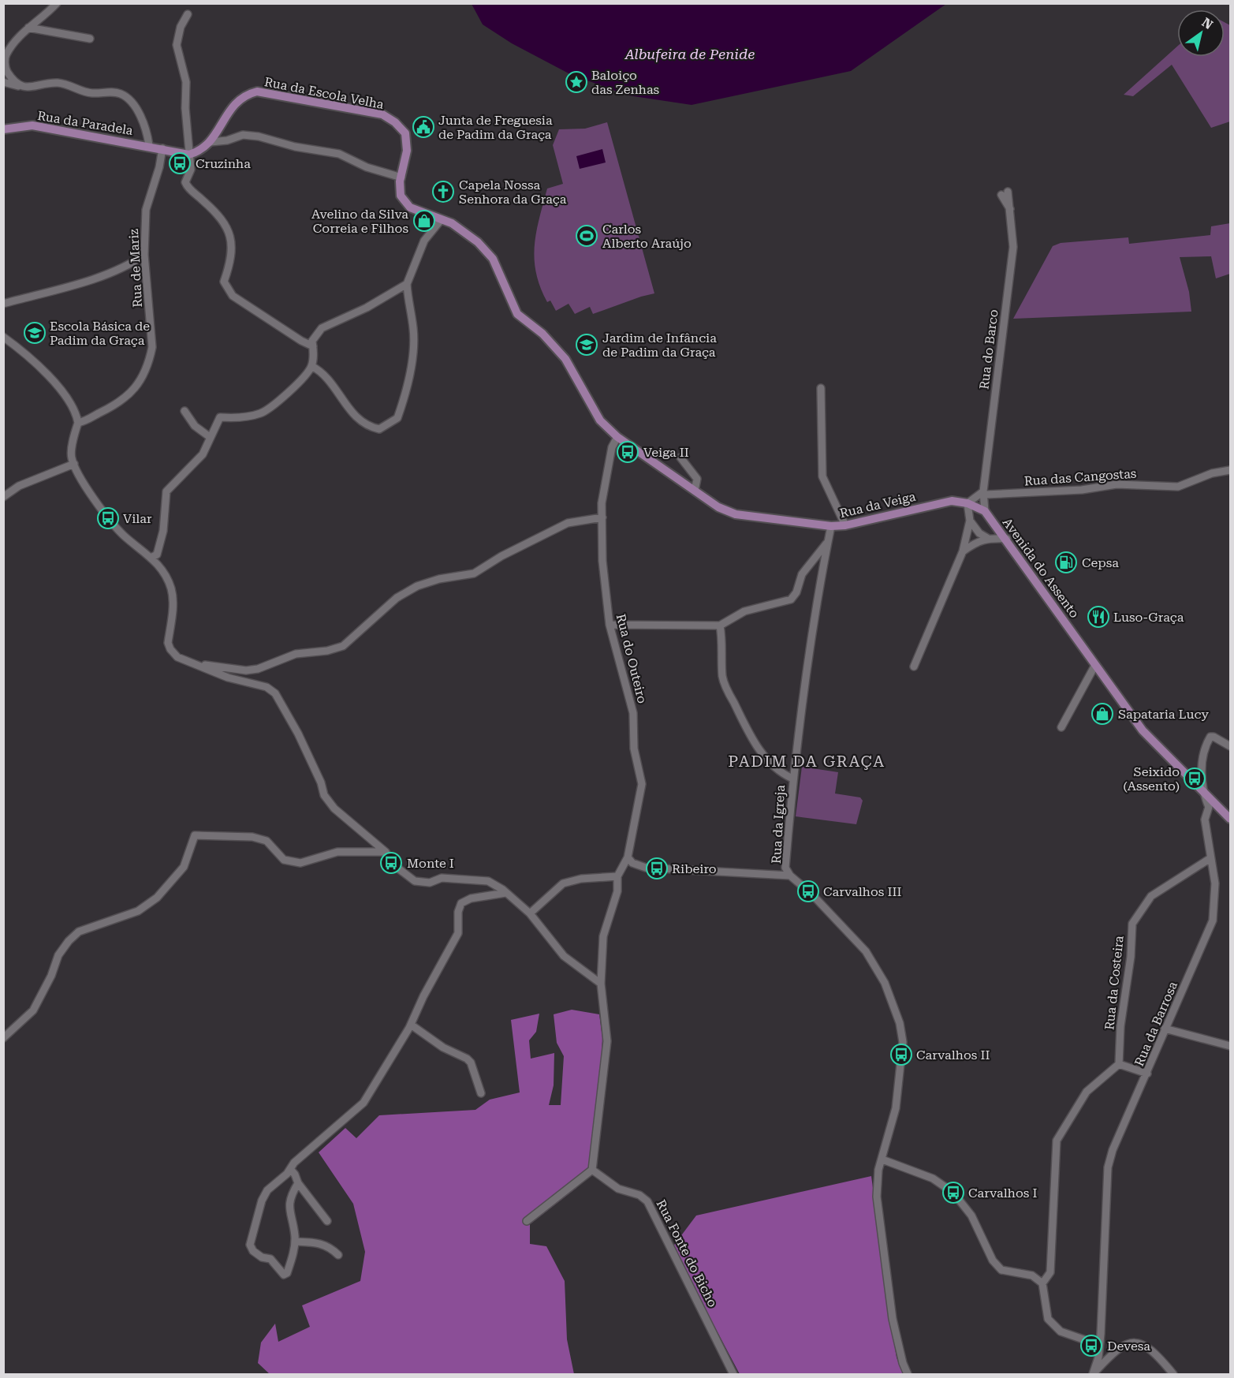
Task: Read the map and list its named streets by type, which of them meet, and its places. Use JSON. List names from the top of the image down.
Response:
{
  "streets": {
    "main road": [
      "Rua da Escola Velha",
      "Rua da Paradela",
      "Rua da Veiga",
      "Avenida do Assento"
    ],
    "street": [
      "Rua de Mariz",
      "Rua do Barco",
      "Rua das Cangostas",
      "Rua do Outeiro",
      "Rua da Igreja",
      "Rua da Costeira",
      "Rua da Barrosa",
      "Rua Fonte do Bicho"
    ]
  },
  "crossings": [
    ["Rua da Escola Velha", "Rua da Paradela"],
    ["Rua da Escola Velha", "Rua da Veiga"],
    ["Rua da Paradela", "Rua de Mariz"],
    ["Rua do Barco", "Rua das Cangostas"],
    ["Rua do Barco", "Rua da Veiga"],
    ["Rua do Barco", "Avenida do Assento"],
    ["Rua da Veiga", "Avenida do Assento"],
    ["Rua da Veiga", "Rua do Outeiro"],
    ["Rua da Veiga", "Rua da Igreja"],
    ["Avenida do Assento", "Rua da Barrosa"],
    ["Rua do Outeiro", "Rua da Igreja"],
    ["Rua da Costeira", "Rua da Barrosa"]
  ],
  "districts": ["PADIM DA GRAÇA"],
  "water": ["Albufeira de Penide"],
  "places": {
    "place": ["Baloiço das Zenhas"],
    "public building": ["Junta de Freguesia de Padim da Graça"],
    "bus stop": [
      "Cruzinha",
      "Veiga II",
      "Vilar",
      "Seixido (Assento)",
      "Monte I",
      "Ribeiro",
      "Carvalhos III",
      "Carvalhos II",
      "Carvalhos I",
      "Devesa"
    ],
    "church": ["Capela Nossa Senhora da Graça"],
    "shop": ["Avelino da Silva Correia e Filhos", "Sapataria Lucy"],
    "sports": ["Carlos Alberto Araújo"],
    "school or university": ["Escola Básica de Padim da Graça", "Jardim de Infância de Padim da Graça"],
    "fuel station": ["Cepsa"],
    "restaurant": ["Luso-Graça"]
  },
  "north": "top right"
}
